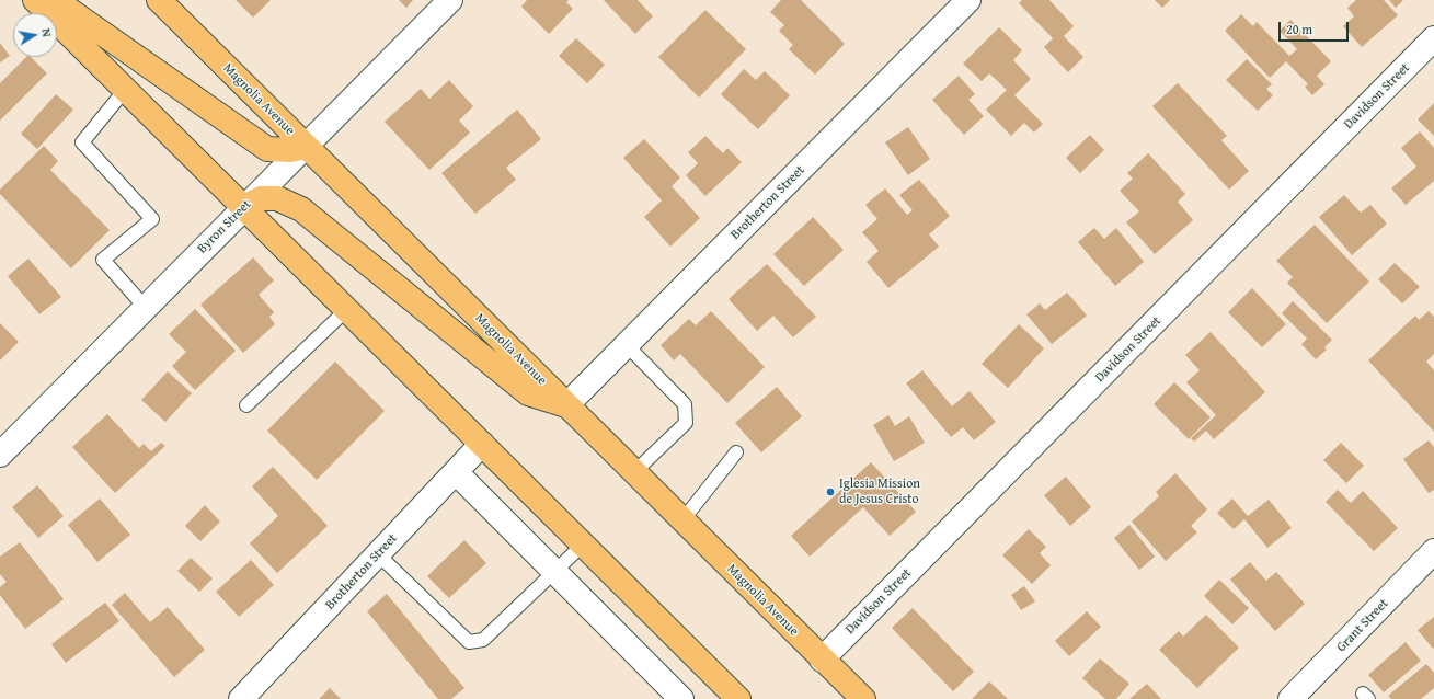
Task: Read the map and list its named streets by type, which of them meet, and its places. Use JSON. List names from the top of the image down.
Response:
{
  "streets": {
    "main road": ["Magnolia Avenue"],
    "street": [
      "Davidson Street",
      "Brotherton Street",
      "Byron Street",
      "Grant Street"
    ]
  },
  "crossings": [
    ["Davidson Street", "Magnolia Avenue"],
    ["Magnolia Avenue", "Brotherton Street"],
    ["Magnolia Avenue", "Byron Street"]
  ],
  "places": ["Iglesia Mission de Jesus Cristo"],
  "scale_bar": "20 m",
  "north": "right"
}
